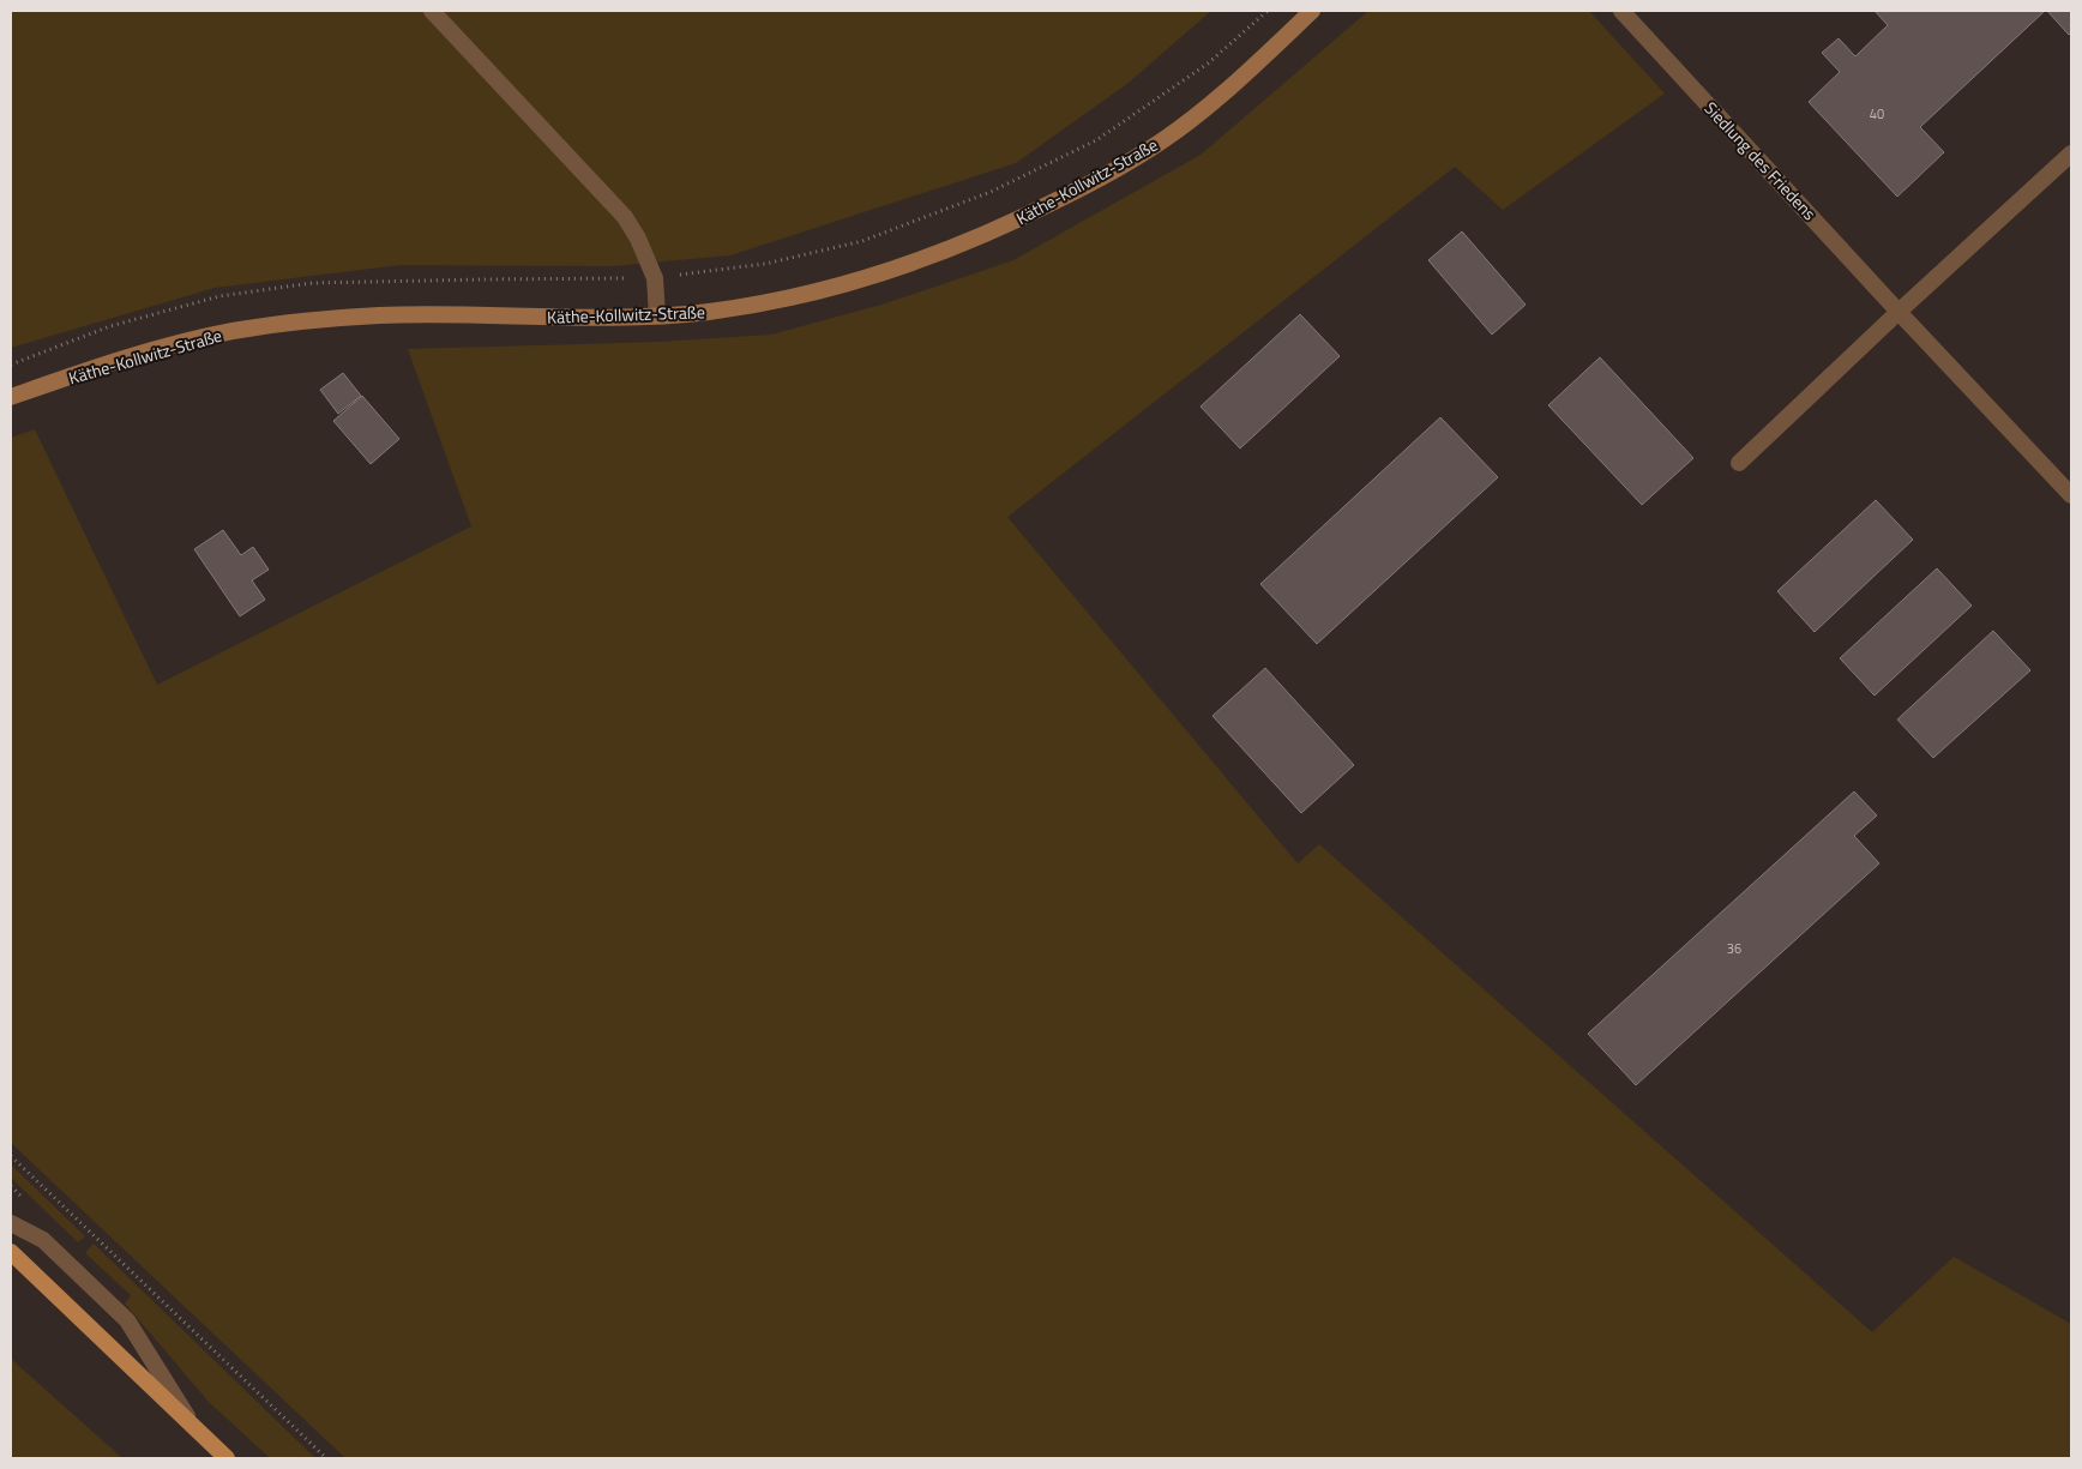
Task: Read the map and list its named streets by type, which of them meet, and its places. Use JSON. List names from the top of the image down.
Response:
{
  "streets": {
    "main road": ["Käthe-Kollwitz-Straße"],
    "street": ["Siedlung des Friedens"]
  },
  "house_numbers": ["40", "36"]
}
